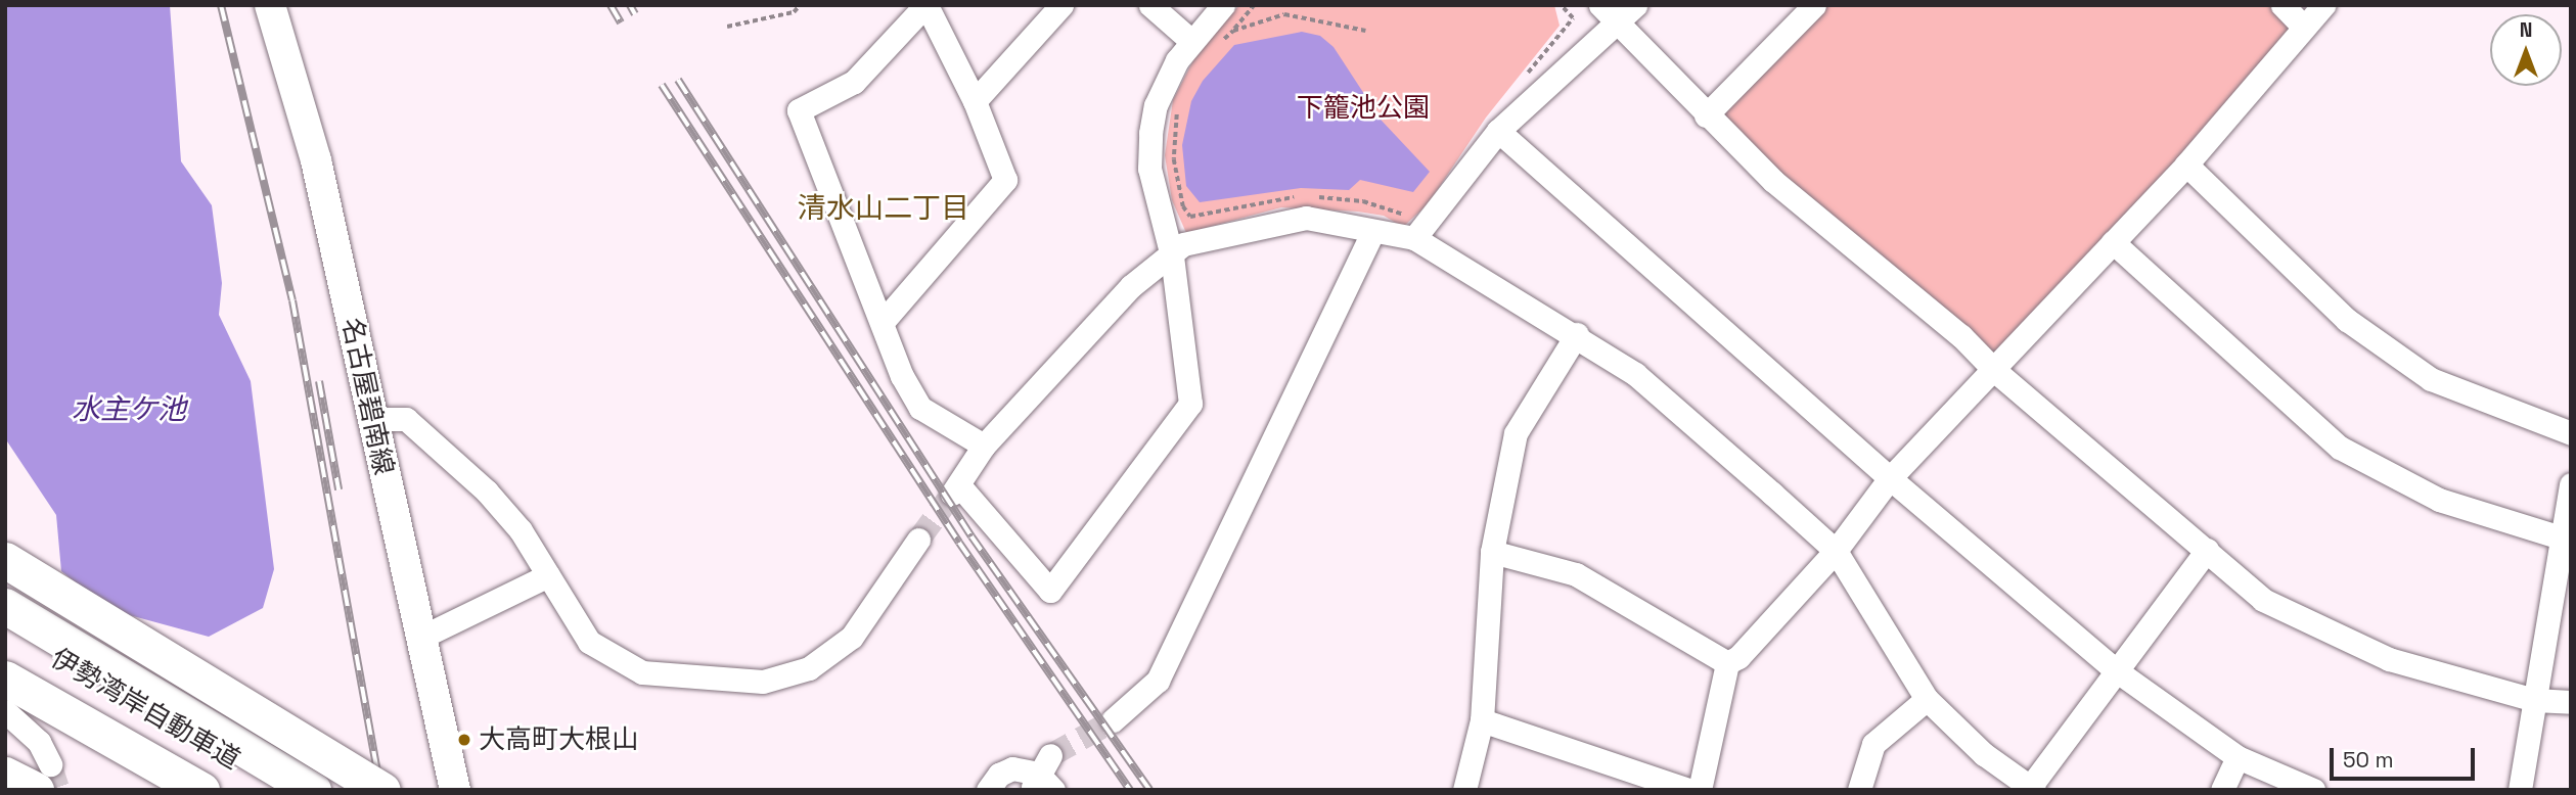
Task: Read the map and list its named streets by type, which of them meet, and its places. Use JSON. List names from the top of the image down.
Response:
{
  "streets": {
    "highway": ["伊勢湾岸自動車道"],
    "main road": ["名古屋碧南線"]
  },
  "districts": ["清水山二丁目"],
  "water": ["水主ケ池"],
  "parks": ["下籠池公園"],
  "places": ["大高町大根山"],
  "scale_bar": "50 m",
  "north": "top"
}
